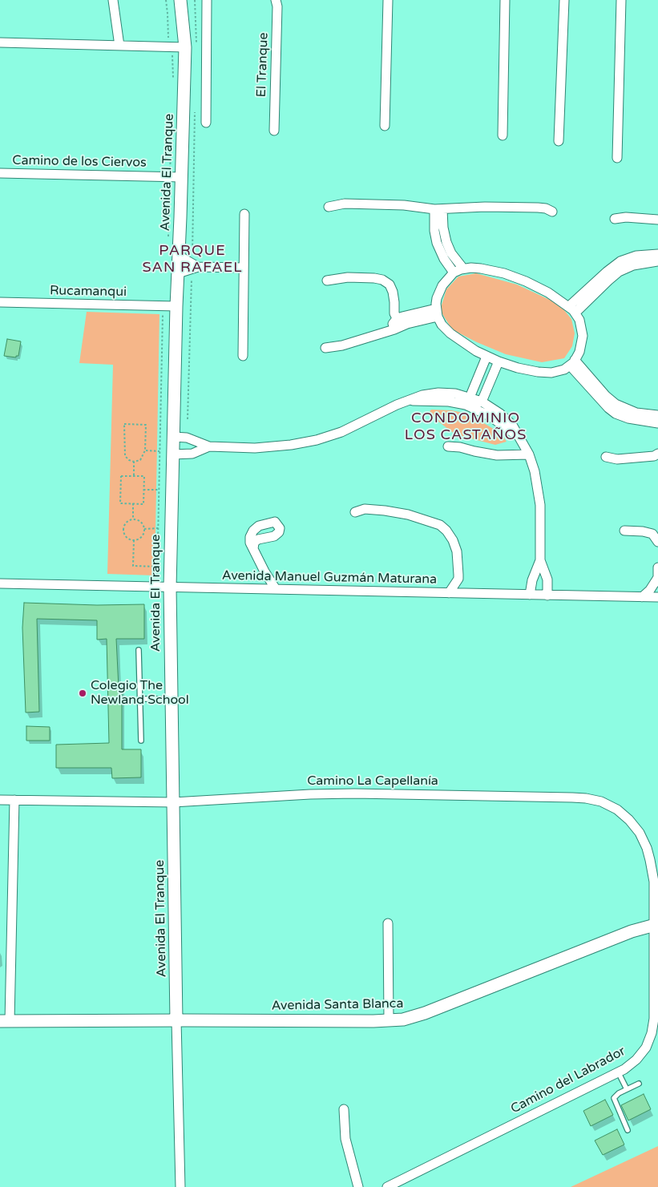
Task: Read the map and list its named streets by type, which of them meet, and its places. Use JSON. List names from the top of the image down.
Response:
{
  "streets": {
    "main road": ["Avenida El Tranque", "Avenida Santa Blanca"],
    "street": [
      "El Tranque",
      "Camino de los Ciervos",
      "Rucamanqui",
      "Avenida Manuel Guzmán Maturana",
      "Camino La Capellanía",
      "Camino del Labrador"
    ]
  },
  "crossings": [
    ["Camino de los Ciervos", "Avenida El Tranque"],
    ["Avenida El Tranque", "Rucamanqui"],
    ["Avenida El Tranque", "Avenida Manuel Guzmán Maturana"],
    ["Avenida El Tranque", "Camino La Capellanía"],
    ["Avenida El Tranque", "Avenida Santa Blanca"],
    ["Camino La Capellanía", "Avenida Santa Blanca"],
    ["Camino La Capellanía", "Camino del Labrador"],
    ["Avenida Santa Blanca", "Camino del Labrador"]
  ],
  "districts": ["PARQUE SAN RAFAEL", "CONDOMINIO LOS CASTAÑOS"],
  "places": ["Colegio The Newland School"]
}
